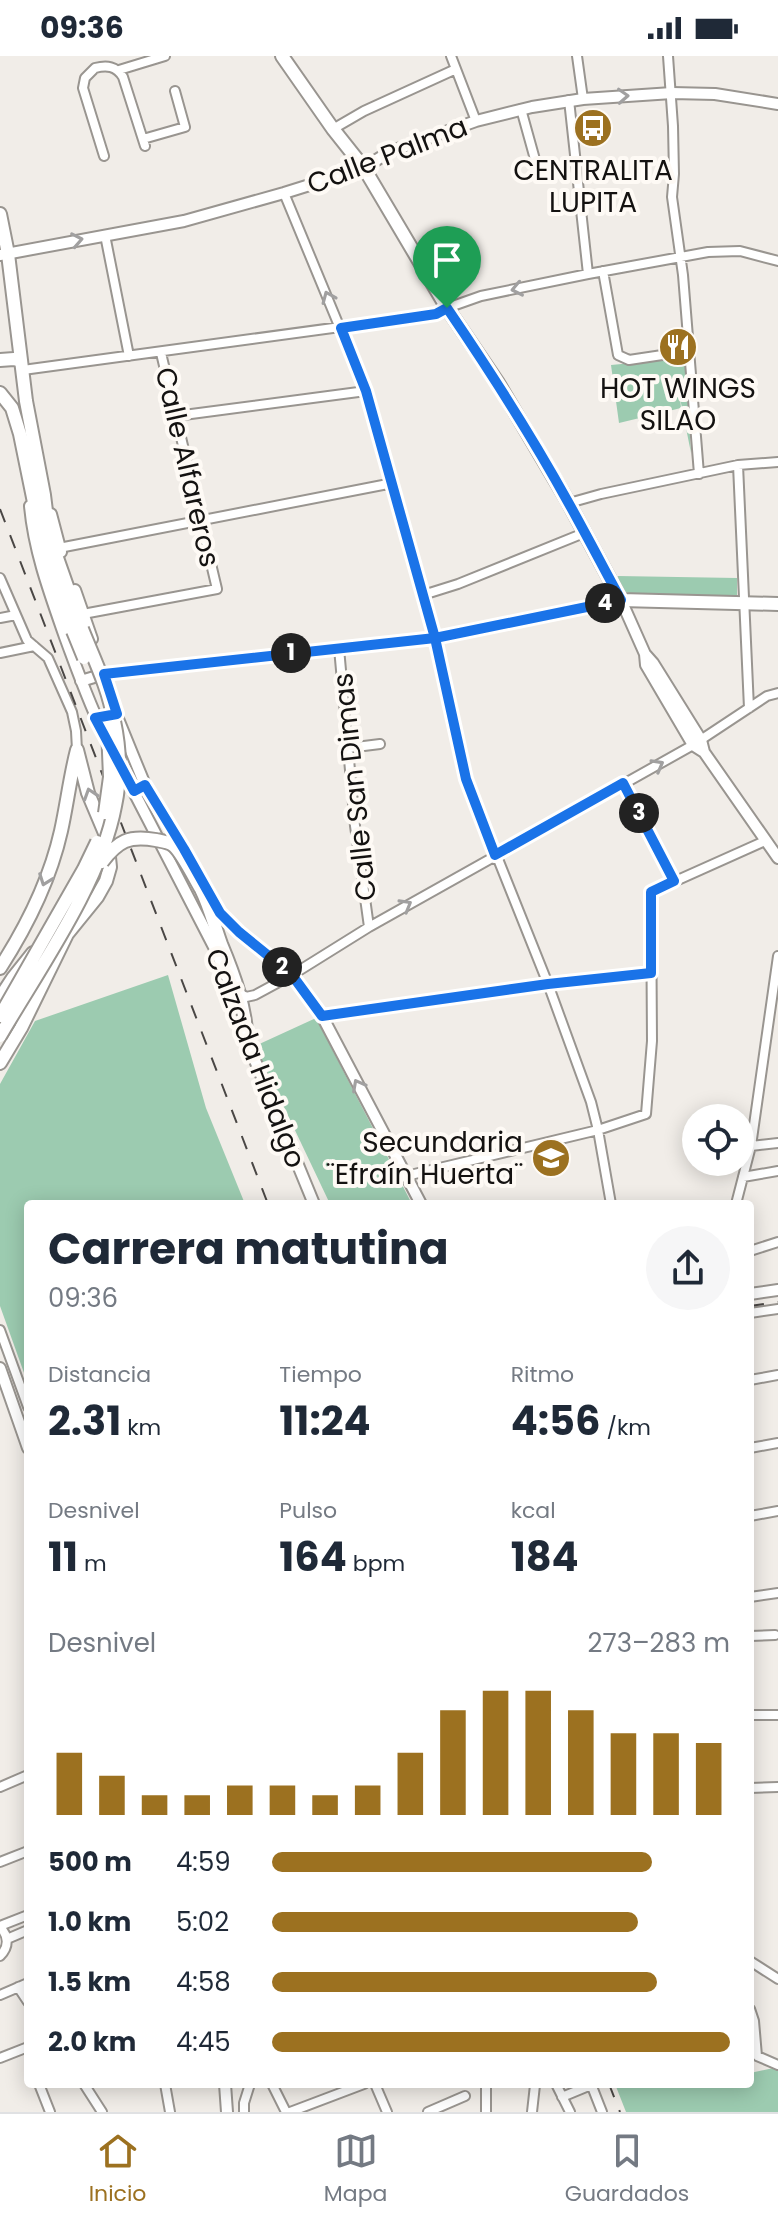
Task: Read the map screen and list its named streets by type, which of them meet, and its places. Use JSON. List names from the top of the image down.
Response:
{
  "streets": {
    "street": [
      "Calle Palma",
      "Calle Alfareros",
      "Calle San Dimas",
      "Calzada Hidalgo"
    ]
  },
  "places": {
    "bus stop": ["CENTRALITA LUPITA"],
    "restaurant": ["HOT WINGS SILAO"],
    "school or university": ["Secundaria ¨Efraín Huerta¨"]
  },
  "page": {
    "status": "09:36",
    "pins": [
      "4",
      "1",
      "3",
      "2"
    ],
    "heading": ["Carrera matutina", "09:36"],
    "stats": [
      ["Distancia", "2.31 km"],
      ["Tiempo", "11:24"],
      ["Ritmo", "4:56 /km"],
      ["Desnivel", "11 m"],
      ["Pulso", "164 bpm"],
      ["kcal", "184"]
    ],
    "chart": ["Desnivel", "273–283 m"],
    "list": [
      {
        "name": "500 m",
        "note": "4:59"
      },
      {
        "name": "1.0 km",
        "note": "5:02"
      },
      {
        "name": "1.5 km",
        "note": "4:58"
      },
      {
        "name": "2.0 km",
        "note": "4:45"
      }
    ],
    "tabs": ["Inicio", "Mapa", "Guardados"]
  }
}
